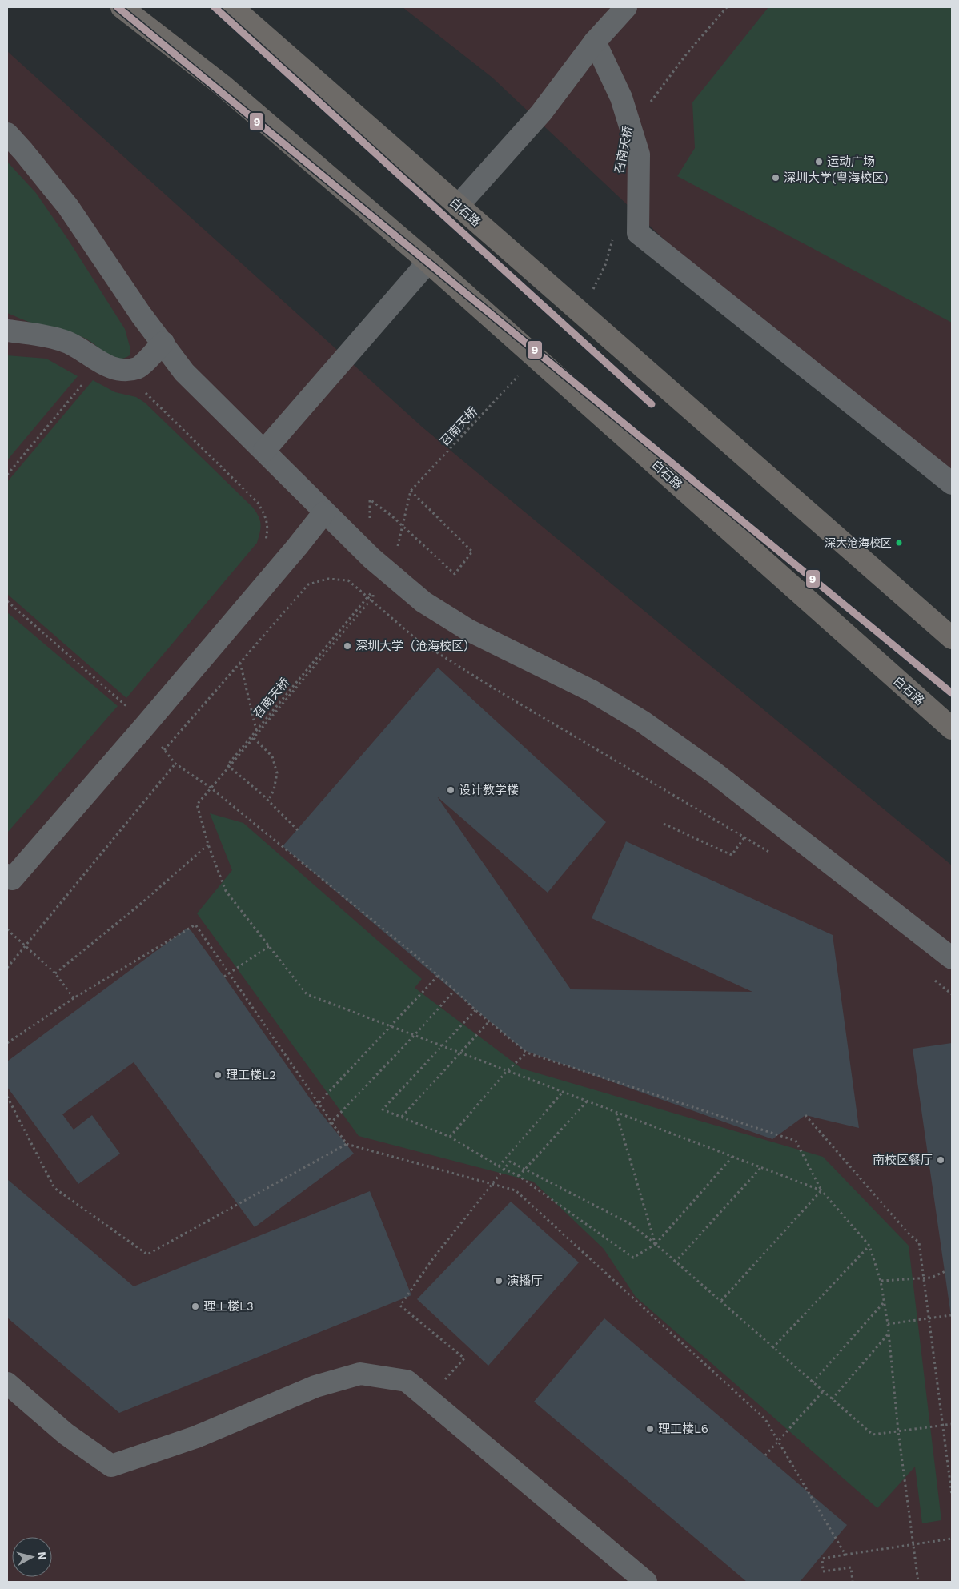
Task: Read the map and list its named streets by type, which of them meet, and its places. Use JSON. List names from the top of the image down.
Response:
{
  "streets": {
    "main road": ["白石路"],
    "path": ["召南天桥"]
  },
  "places": [
    "运动广场",
    "深圳大学(粤海校区)",
    "深大沧海校区",
    "深圳大学（沧海校区）",
    "设计教学楼",
    "理工楼L2",
    "南校区餐厅",
    "演播厅",
    "理工楼L3",
    "理工楼L6"
  ],
  "lines": ["transit line 9"],
  "north": "right"
}
